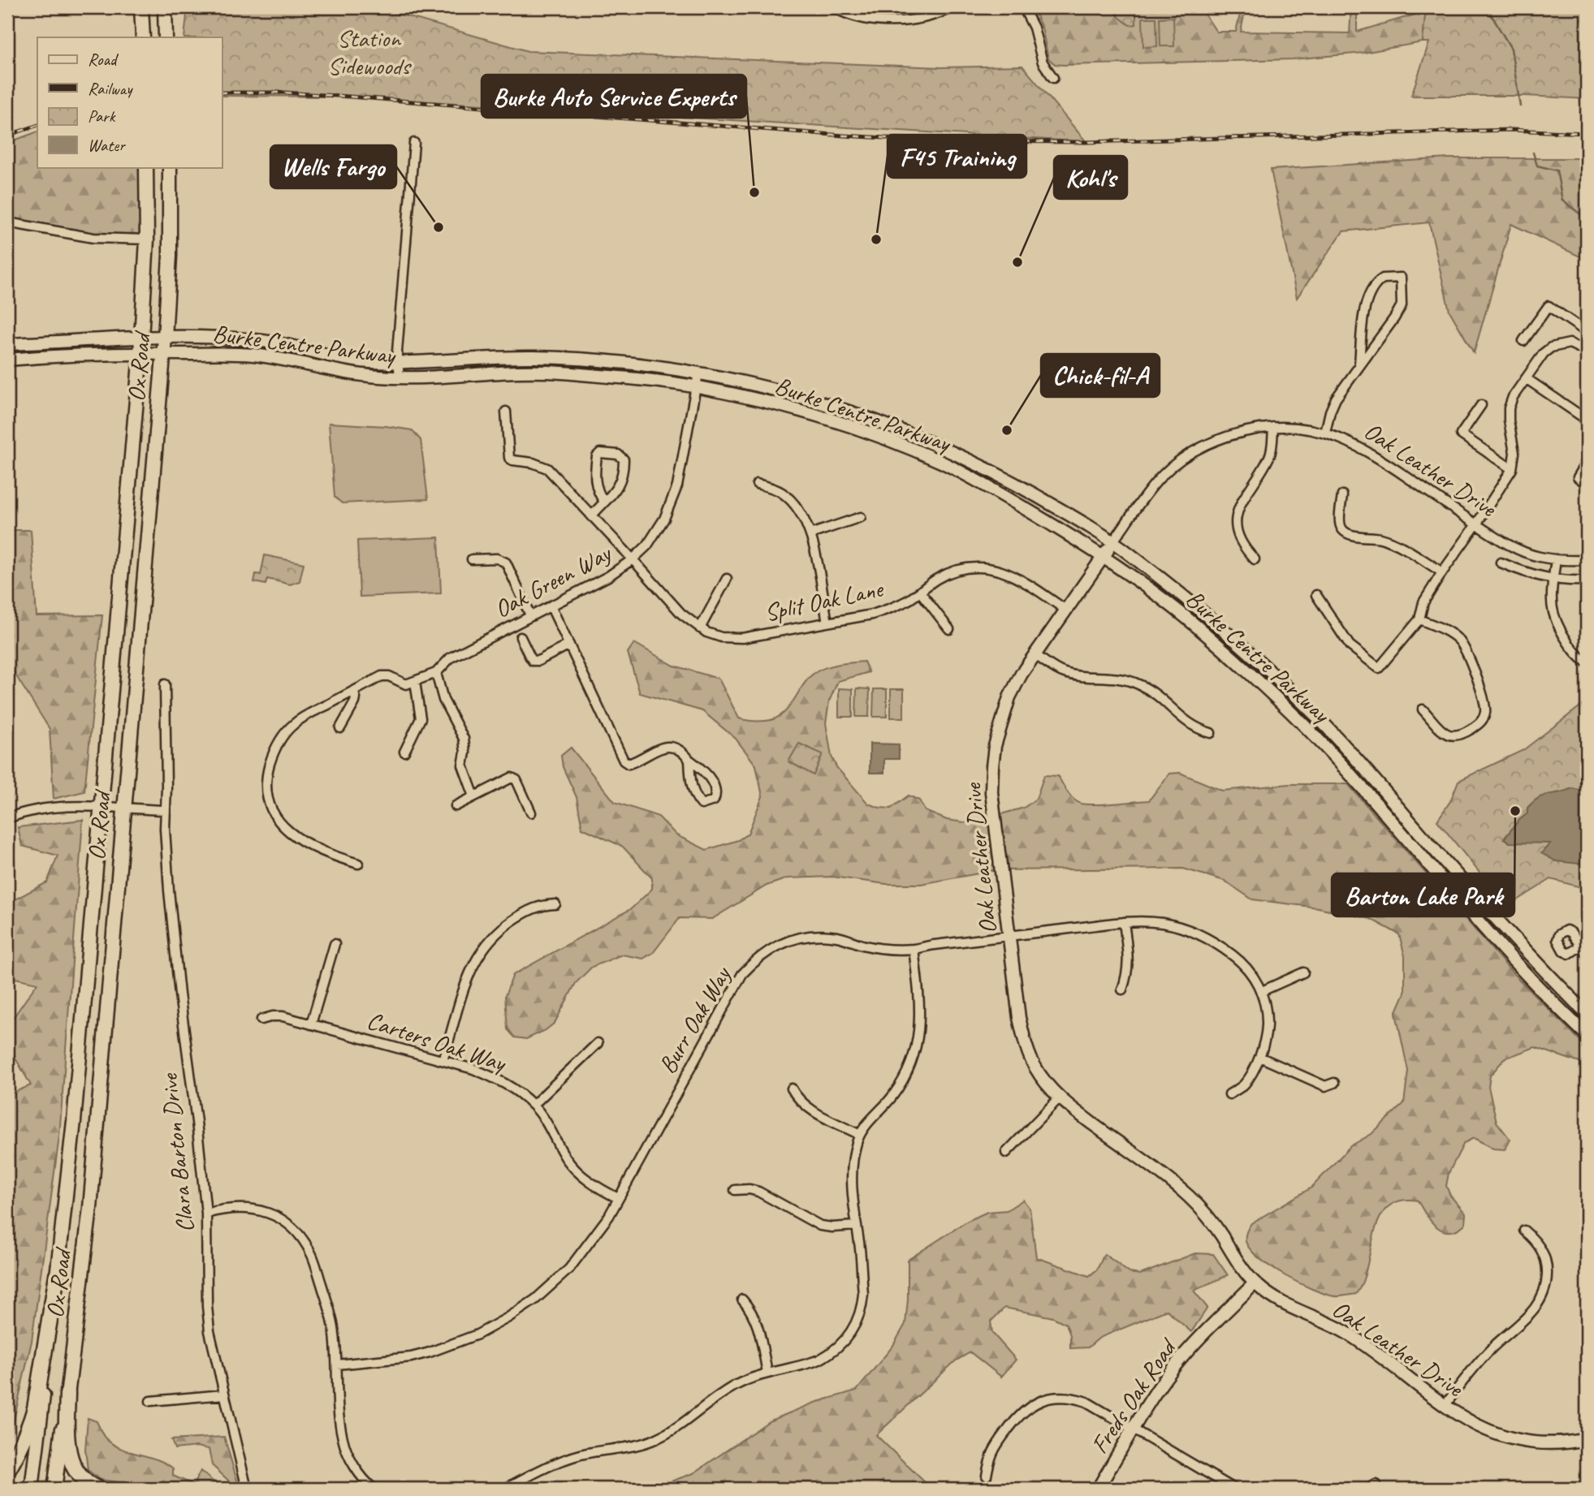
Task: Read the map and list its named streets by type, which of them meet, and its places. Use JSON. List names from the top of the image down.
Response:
{
  "streets": {
    "main road": [
      "Burke Centre Parkway",
      "Ox Road",
      "Oak Leather Drive",
      "Freds Oak Road"
    ],
    "street": [
      "Oak Green Way",
      "Split Oak Lane",
      "Burr Oak Way",
      "Carters Oak Way",
      "Clara Barton Drive"
    ]
  },
  "crossings": [
    ["Burke Centre Parkway", "Ox Road"],
    ["Burke Centre Parkway", "Oak Leather Drive"],
    ["Burke Centre Parkway", "Oak Green Way"],
    ["Oak Leather Drive", "Split Oak Lane"],
    ["Oak Leather Drive", "Burr Oak Way"],
    ["Oak Leather Drive", "Freds Oak Road"],
    ["Oak Green Way", "Split Oak Lane"],
    ["Burr Oak Way", "Carters Oak Way"]
  ],
  "parks": ["Station Sidewoods"],
  "places": [
    "Burke Auto Service Experts",
    "Wells Fargo",
    "F45 Training",
    "Kohl's",
    "Chick-fil-A",
    "Barton Lake Park"
  ],
  "legend": [
    "Road",
    "Railway",
    "Park",
    "Water"
  ]
}
